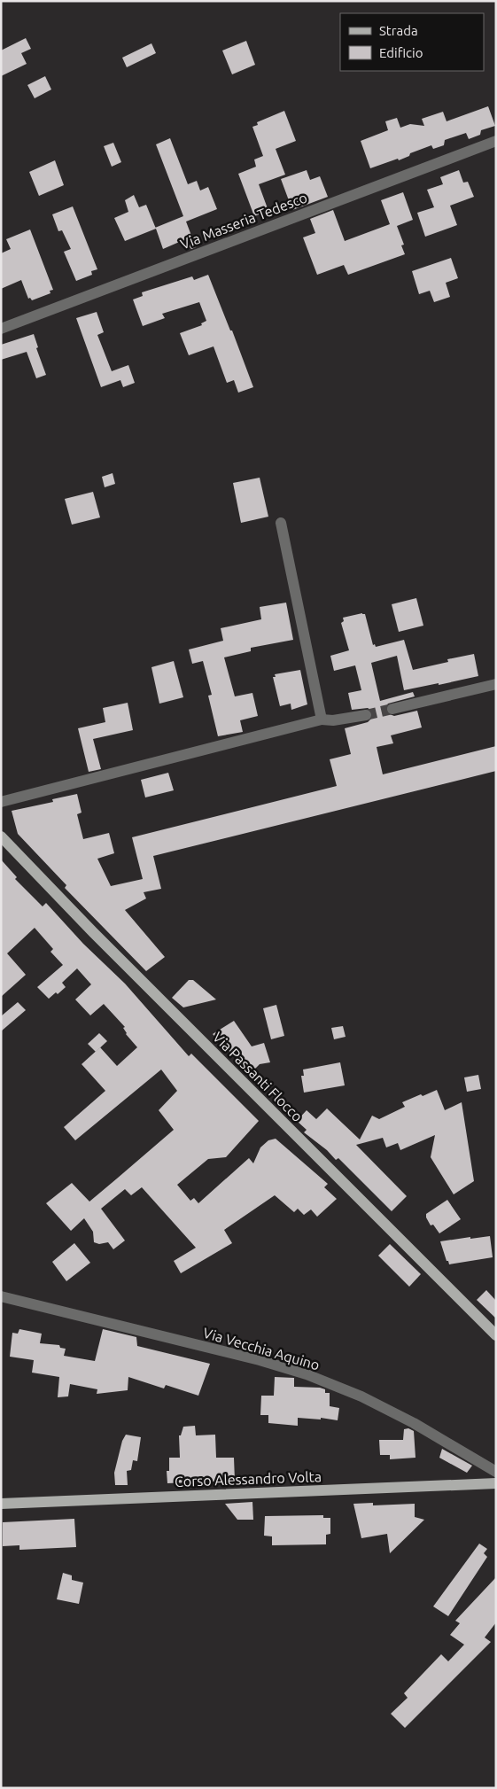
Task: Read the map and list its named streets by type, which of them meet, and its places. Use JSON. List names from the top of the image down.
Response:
{
  "streets": {
    "main road": ["Via Passanti Flocco", "Corso Alessandro Volta"],
    "street": ["Via Masseria Tedesco", "Via Vecchia Aquino"]
  },
  "legend": ["Strada", "Edificio"]
}
